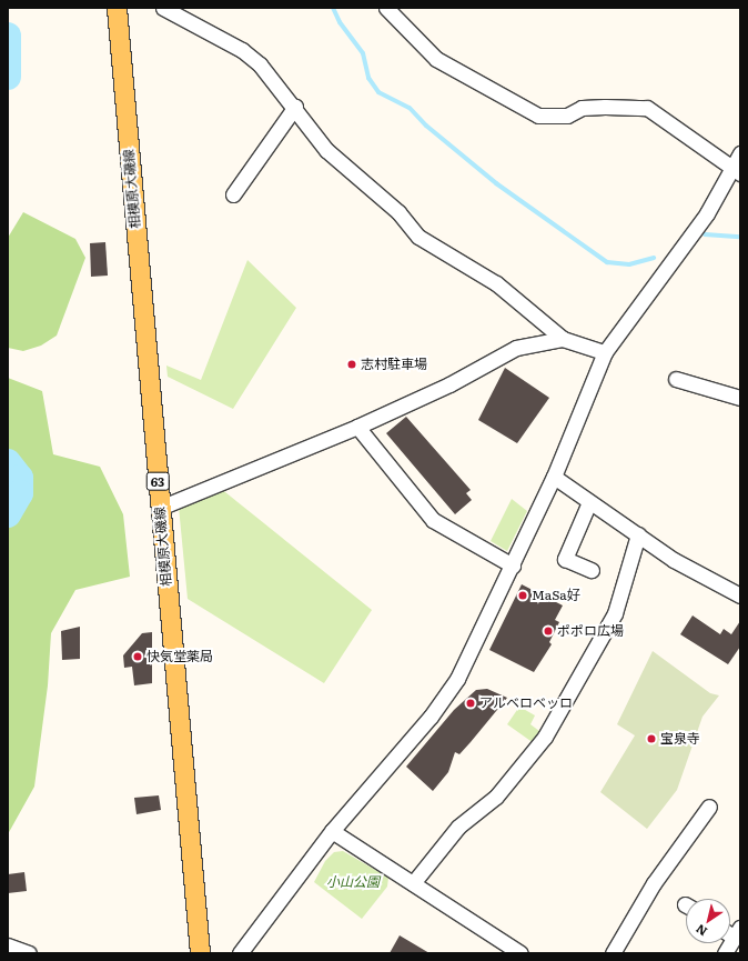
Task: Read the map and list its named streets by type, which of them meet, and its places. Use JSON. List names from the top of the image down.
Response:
{
  "streets": {
    "main road": ["相模原大磯線", "63"]
  },
  "parks": ["小山公園"],
  "places": [
    "志村駐車場",
    "MaSa好",
    "ポポロ広場",
    "快気堂薬局",
    "アルベロベッロ",
    "宝泉寺"
  ],
  "north": "bottom left"
}
